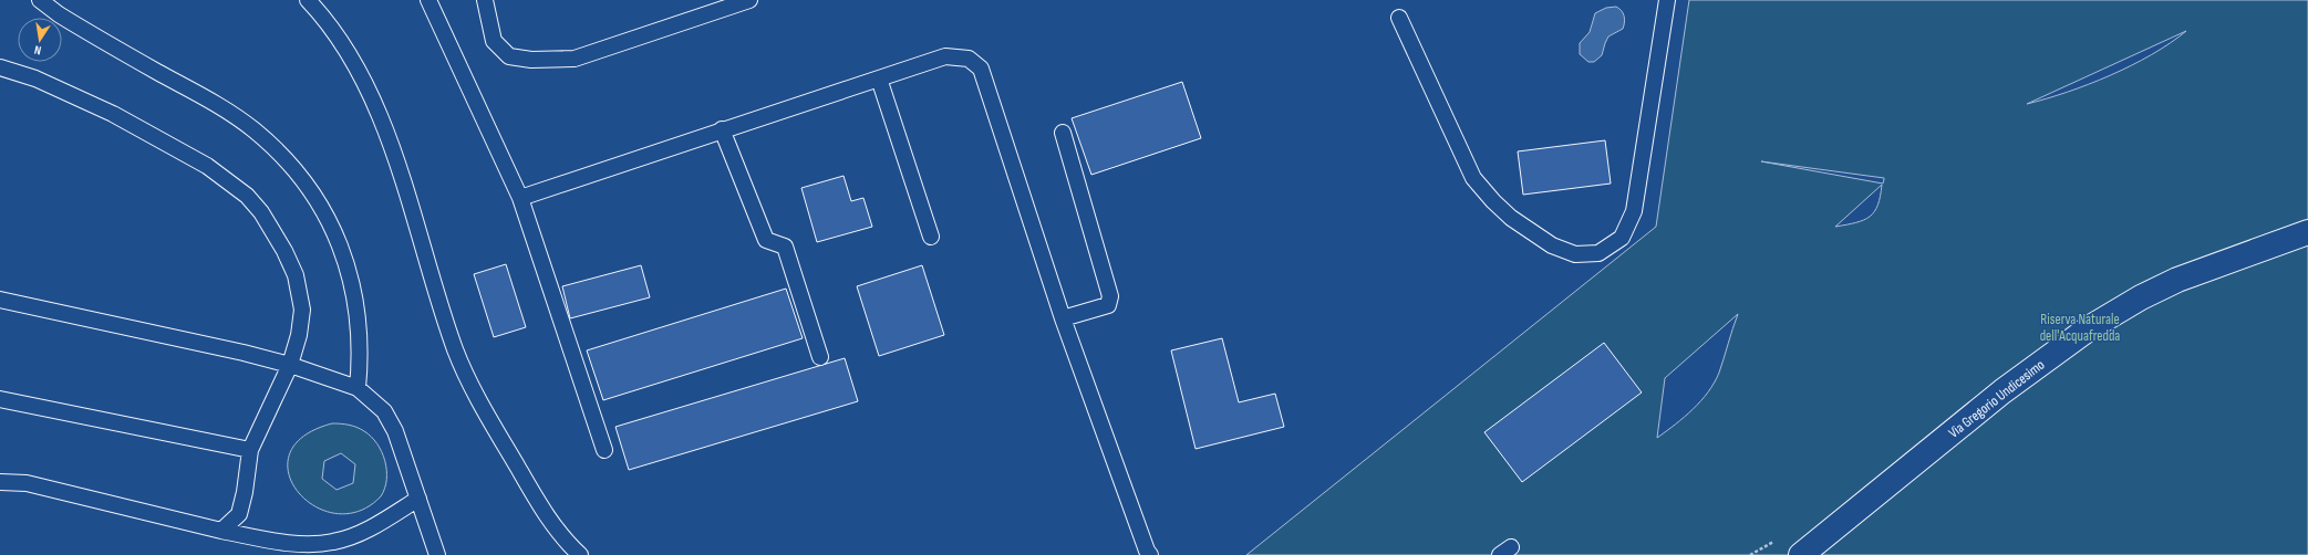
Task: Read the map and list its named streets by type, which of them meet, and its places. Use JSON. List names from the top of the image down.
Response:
{
  "streets": {
    "street": ["Via Gregorio Undicesimo"]
  },
  "parks": ["Riserva Naturale dell'Acquafredda"],
  "north": "bottom"
}
